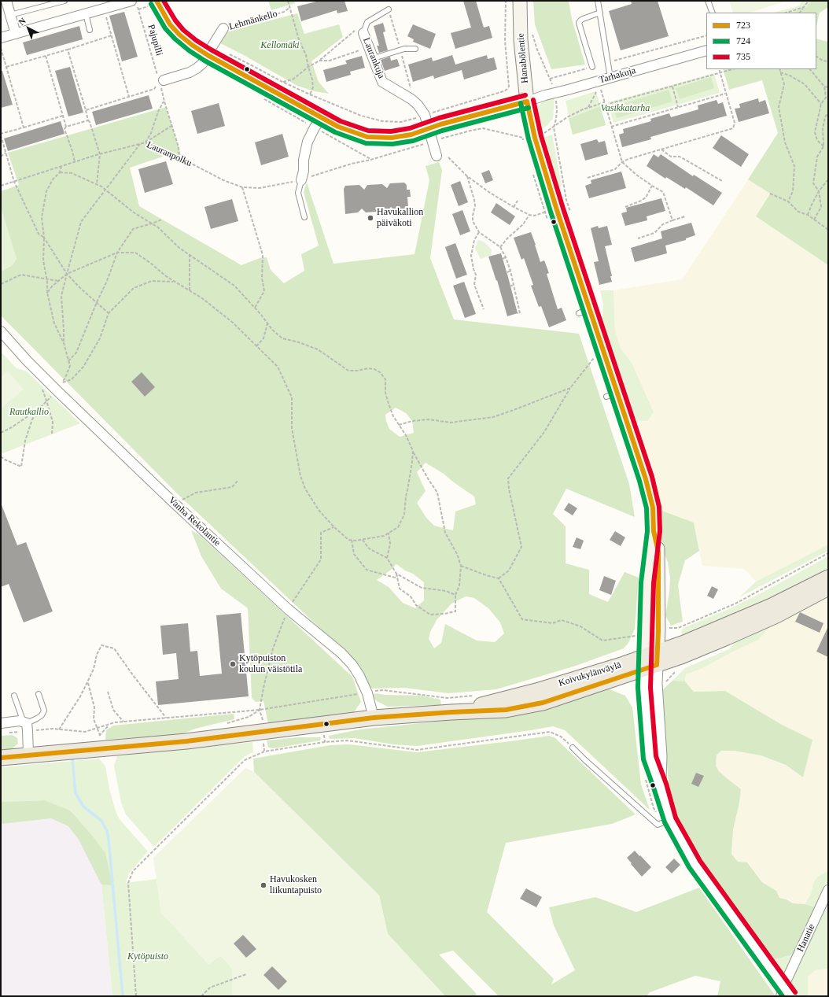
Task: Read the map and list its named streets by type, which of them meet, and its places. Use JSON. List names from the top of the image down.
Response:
{
  "streets": {
    "main road": ["Hanabölentie", "Koivukylänväylä"],
    "street": [
      "Lehmänkello",
      "Laurankuja",
      "Tarhakuja",
      "Vanha Rekolantie",
      "Hanatie"
    ],
    "path": ["Pajupilli", "Lauranpolku"]
  },
  "crossings": [
    ["Lehmänkello", "Pajupilli"],
    ["Pajupilli", "Lauranpolku"],
    ["Laurankuja", "Lauranpolku"],
    ["Hanabölentie", "Tarhakuja"],
    ["Hanabölentie", "Koivukylänväylä"],
    ["Vanha Rekolantie", "Koivukylänväylä"]
  ],
  "parks": [
    "Kellomäki",
    "Vasikkatarha",
    "Rautkallio",
    "Kytöpuisto"
  ],
  "places": ["Havukallion päiväkoti", "Kytöpuiston koulun väistötila", "Havukosken liikuntapuisto"],
  "lines": ["transit line 723", "transit line 735", "transit line 724"],
  "legend": ["723", "724", "735"],
  "north": "top left"
}
